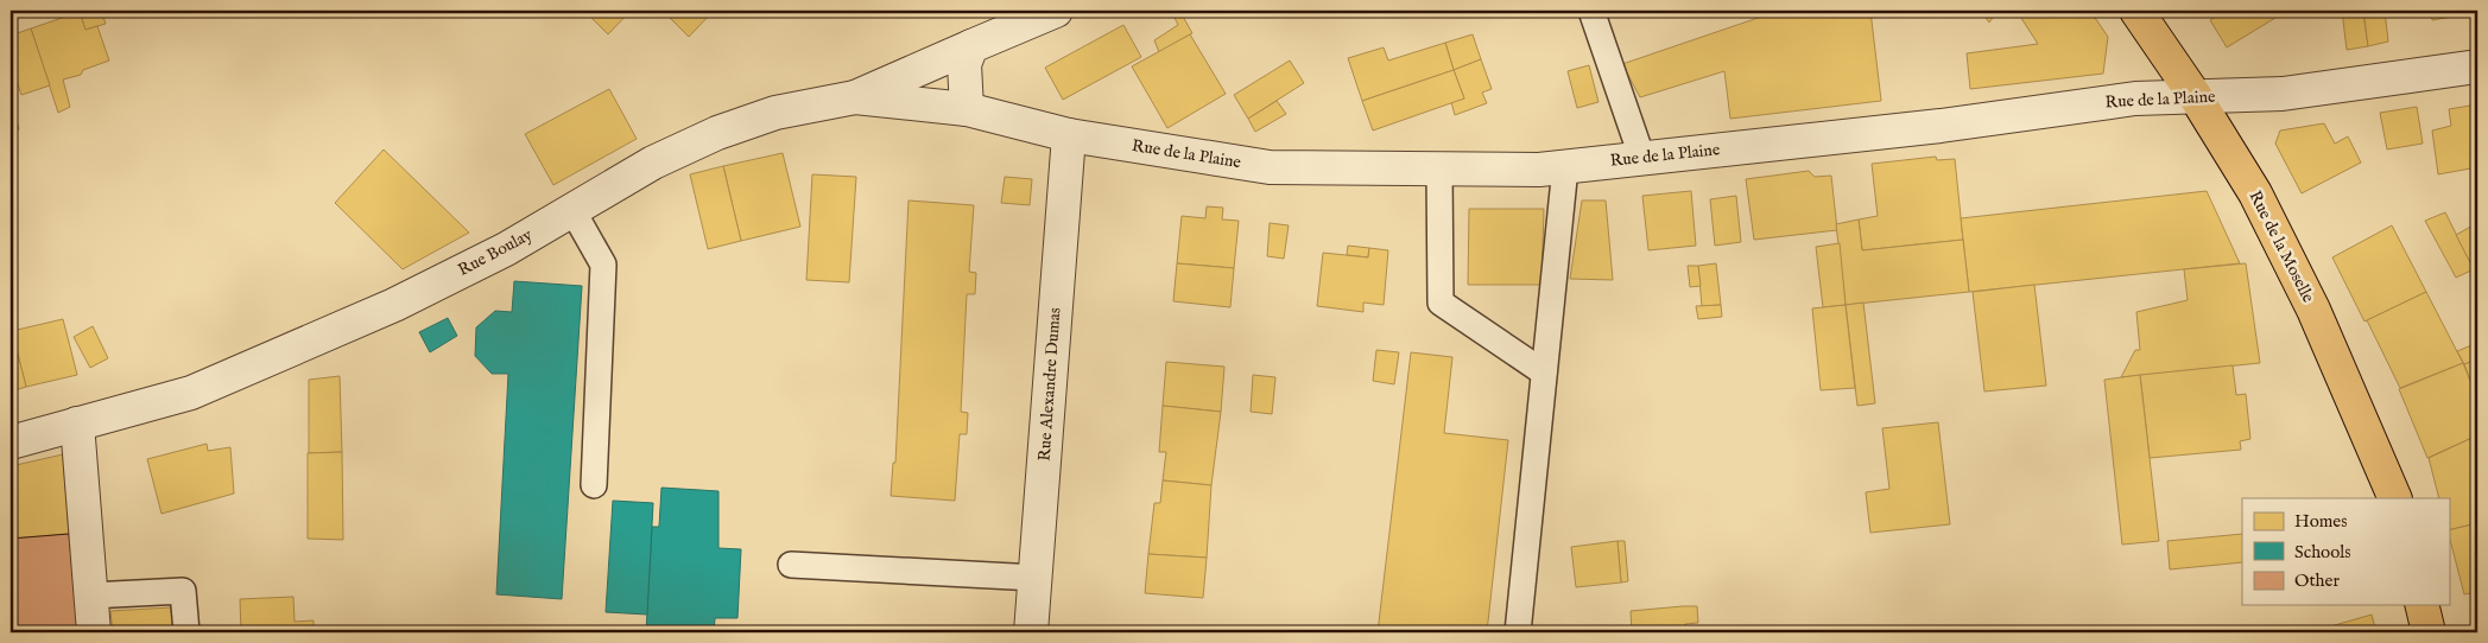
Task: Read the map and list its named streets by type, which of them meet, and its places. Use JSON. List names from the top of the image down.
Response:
{
  "streets": {
    "main road": ["Rue de la Moselle"],
    "street": ["Rue de la Plaine", "Rue Boulay", "Rue Alexandre Dumas"]
  },
  "crossings": [
    ["Rue de la Plaine", "Rue de la Moselle"],
    ["Rue de la Plaine", "Rue Boulay"],
    ["Rue de la Plaine", "Rue Alexandre Dumas"]
  ],
  "legend": ["Homes", "Schools", "Other"]
}
